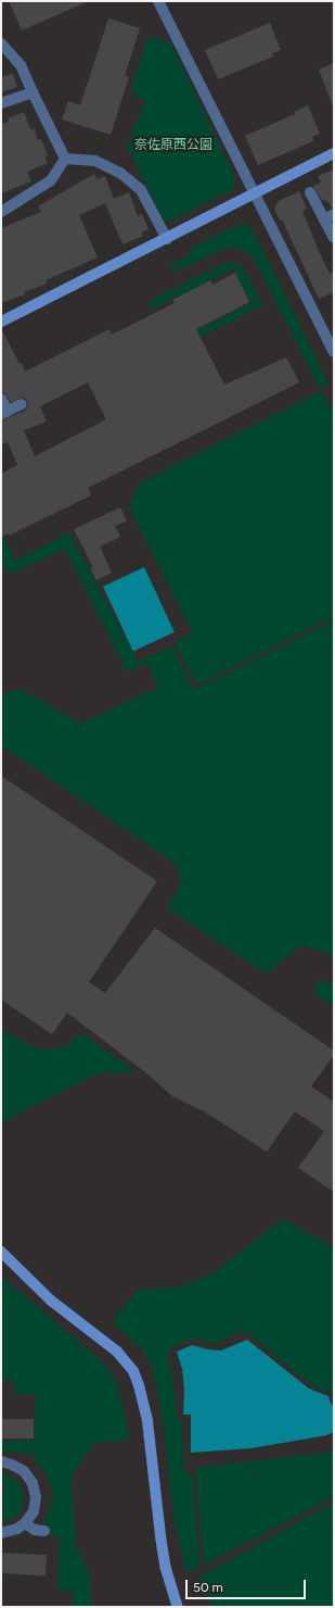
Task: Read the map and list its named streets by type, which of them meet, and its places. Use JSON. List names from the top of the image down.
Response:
{
  "parks": ["奈佐原西公園"],
  "scale_bar": "50 m"
}
